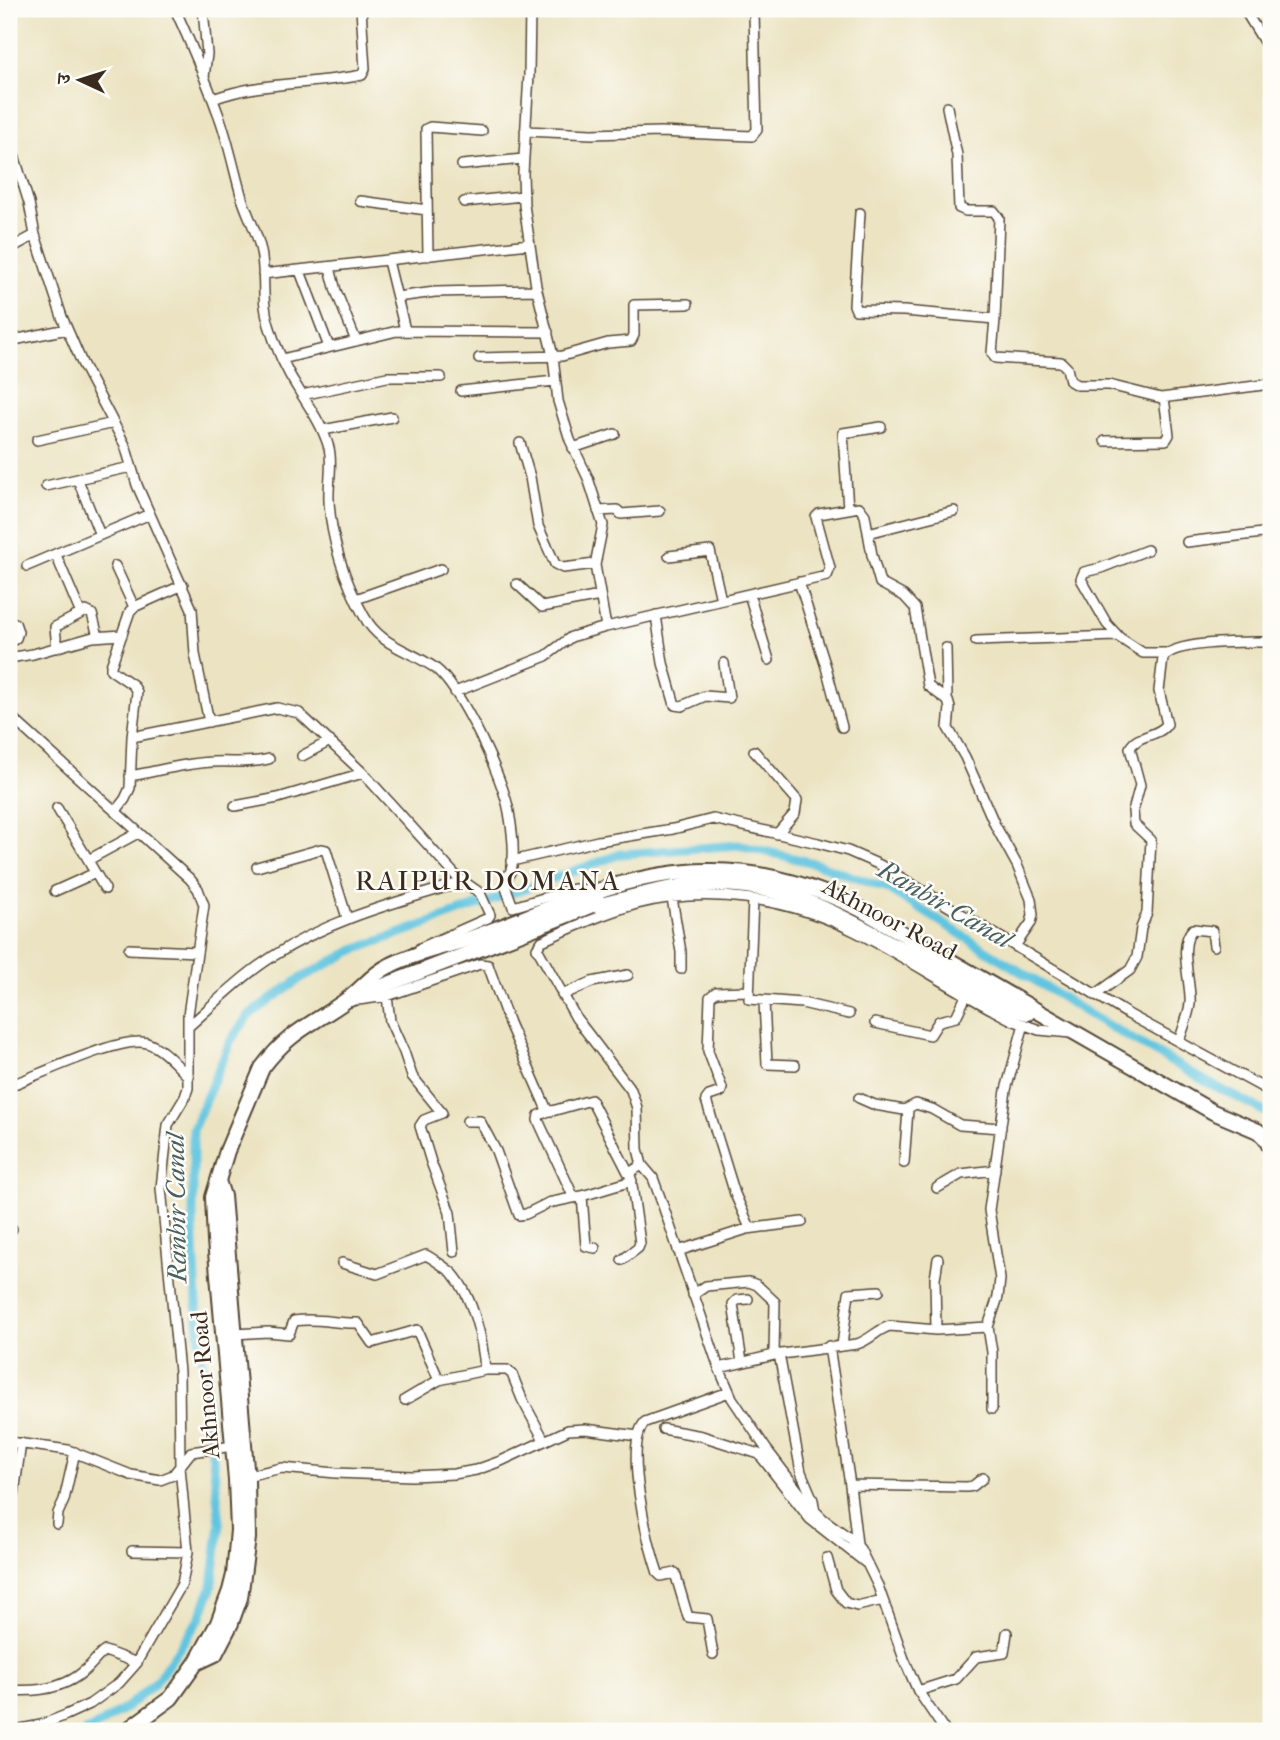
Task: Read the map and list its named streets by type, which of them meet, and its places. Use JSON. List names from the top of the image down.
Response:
{
  "streets": {
    "main road": ["Akhnoor Road"]
  },
  "districts": ["RAIPUR DOMANA"],
  "water": ["Ranbir Canal"],
  "north": "left"
}
